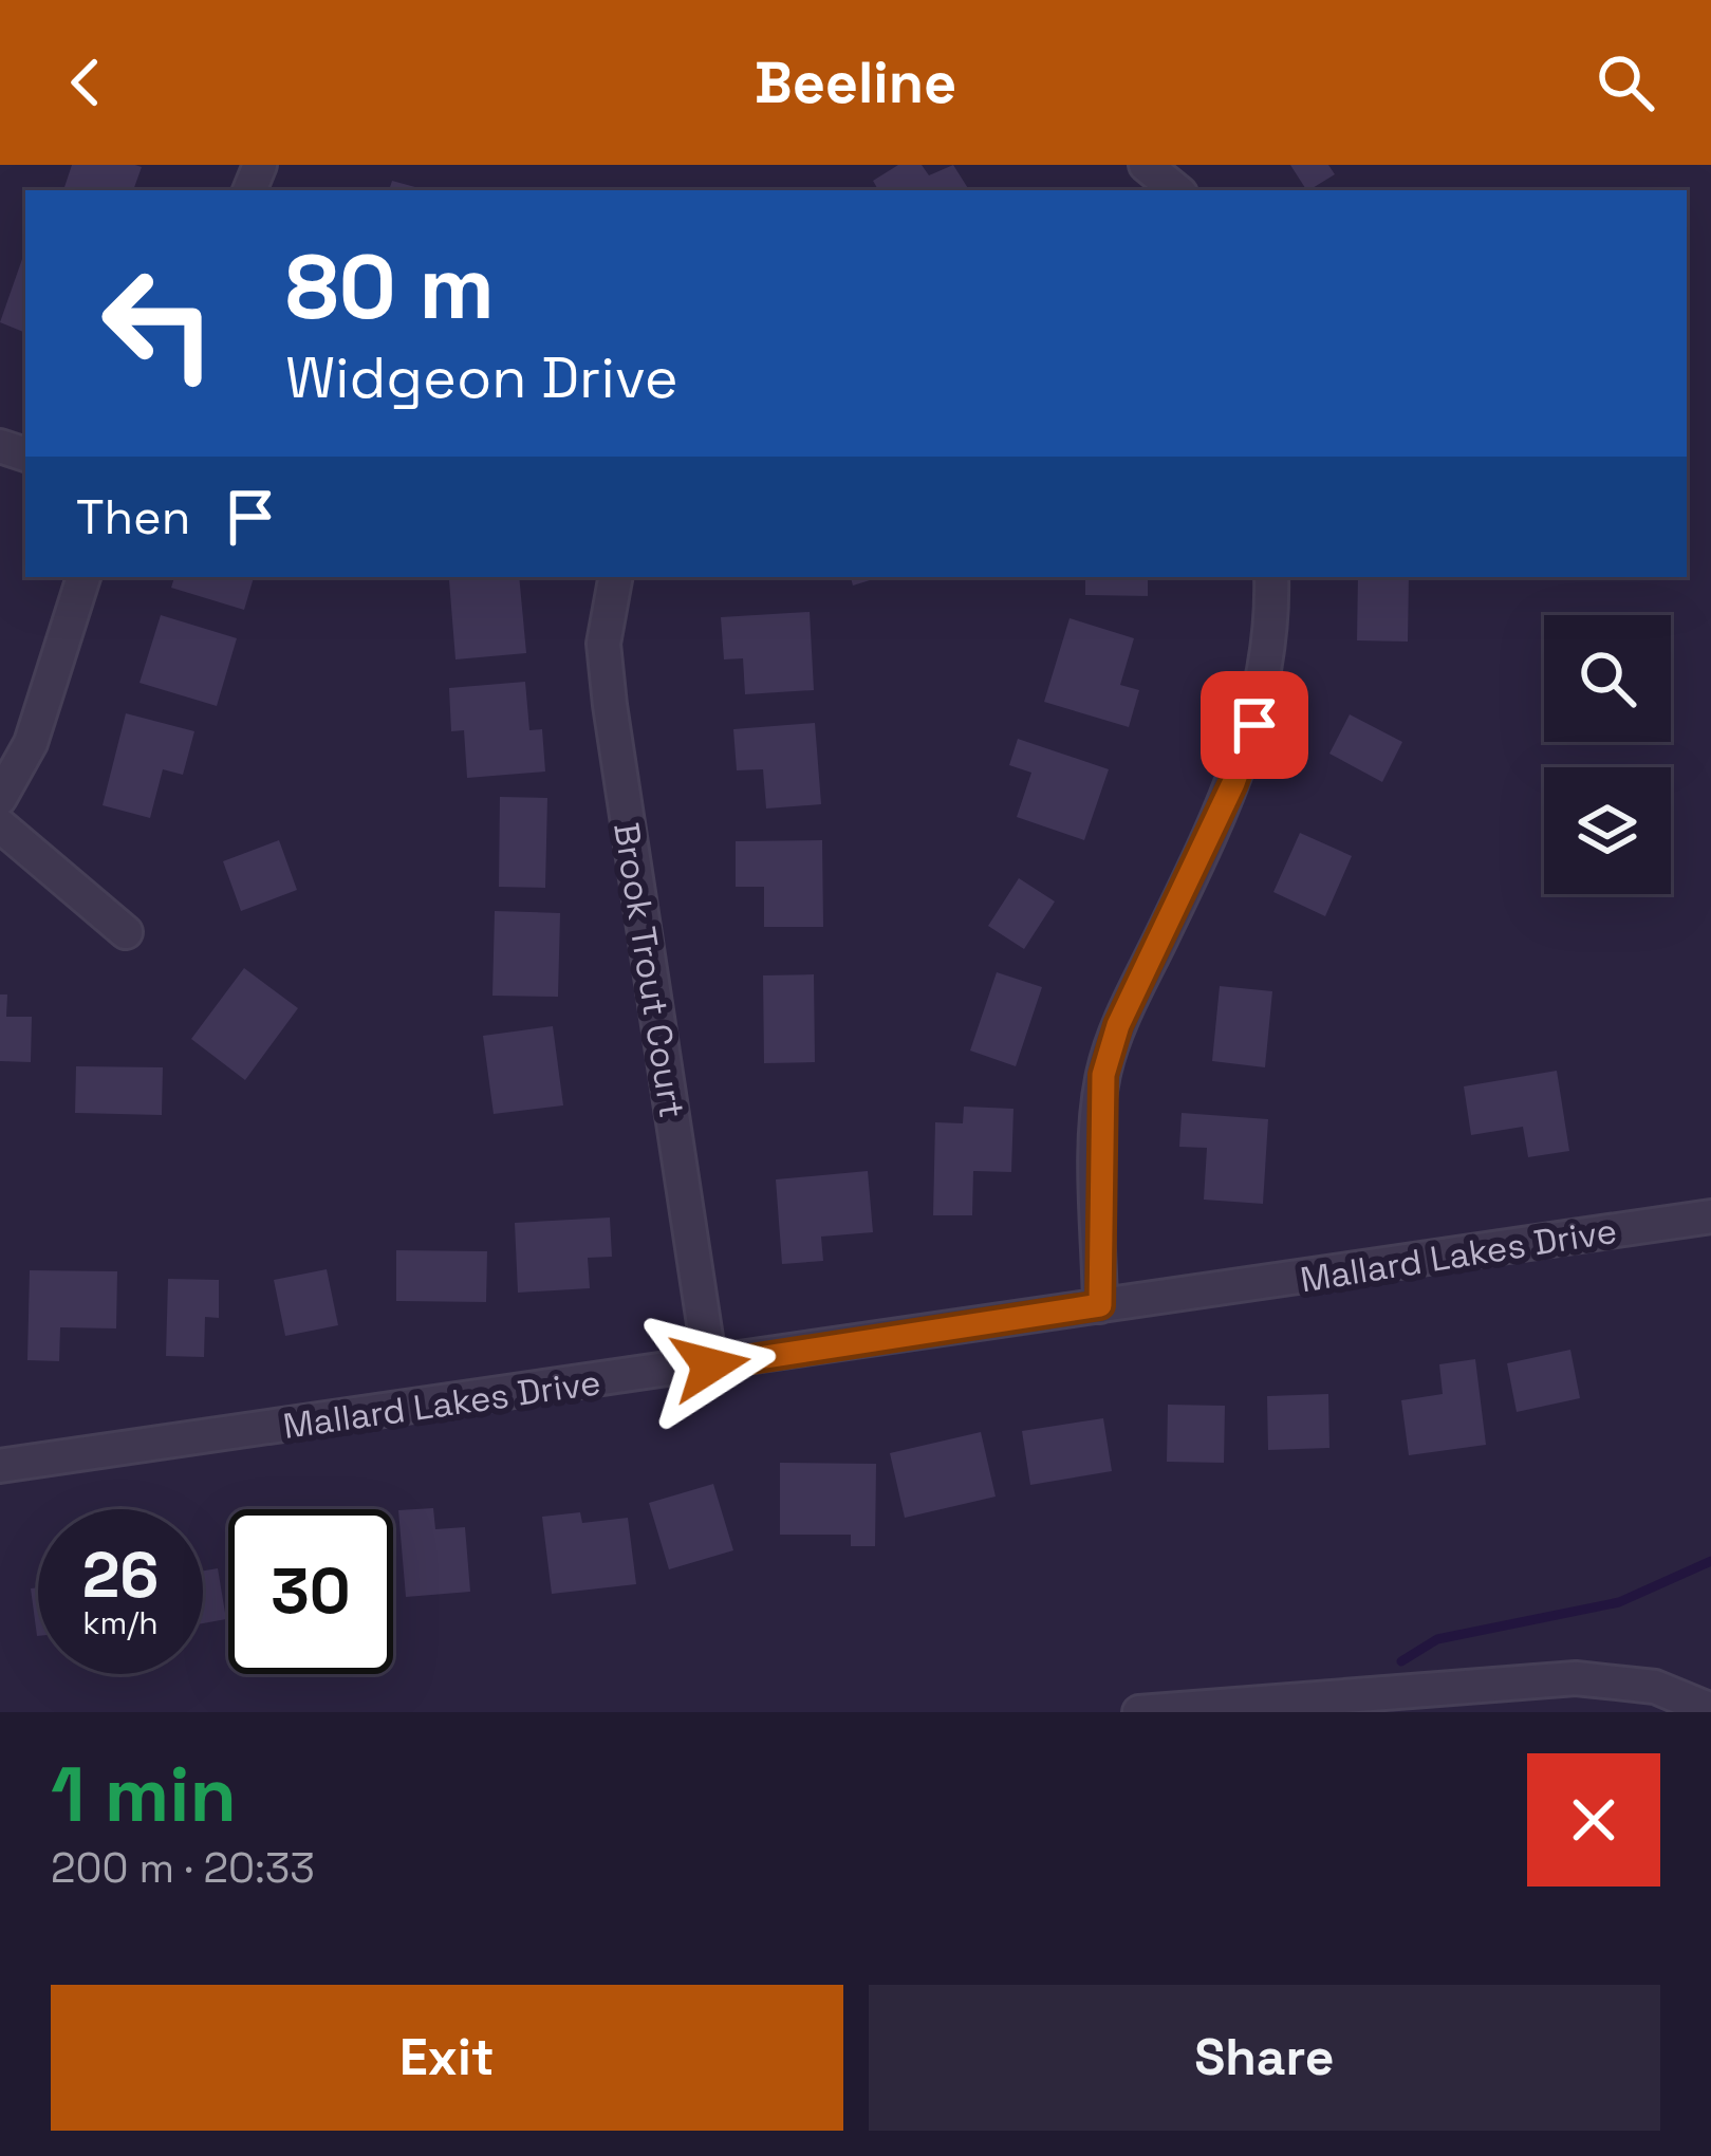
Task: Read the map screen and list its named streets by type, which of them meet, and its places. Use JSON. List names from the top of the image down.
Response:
{
  "streets": {
    "street": ["Brook Trout Court", "Mallard Lakes Drive"]
  },
  "crossings": [
    ["Brook Trout Court", "Mallard Lakes Drive"]
  ],
  "page": {
    "header": "Beeline",
    "turn": ["80 m", "Widgeon Drive"],
    "then": "Then",
    "speed": "26 km/h",
    "limit": "30",
    "heading": ["1 min", "200 m · 20:33"],
    "buttons": ["Exit", "Share"]
  }
}
